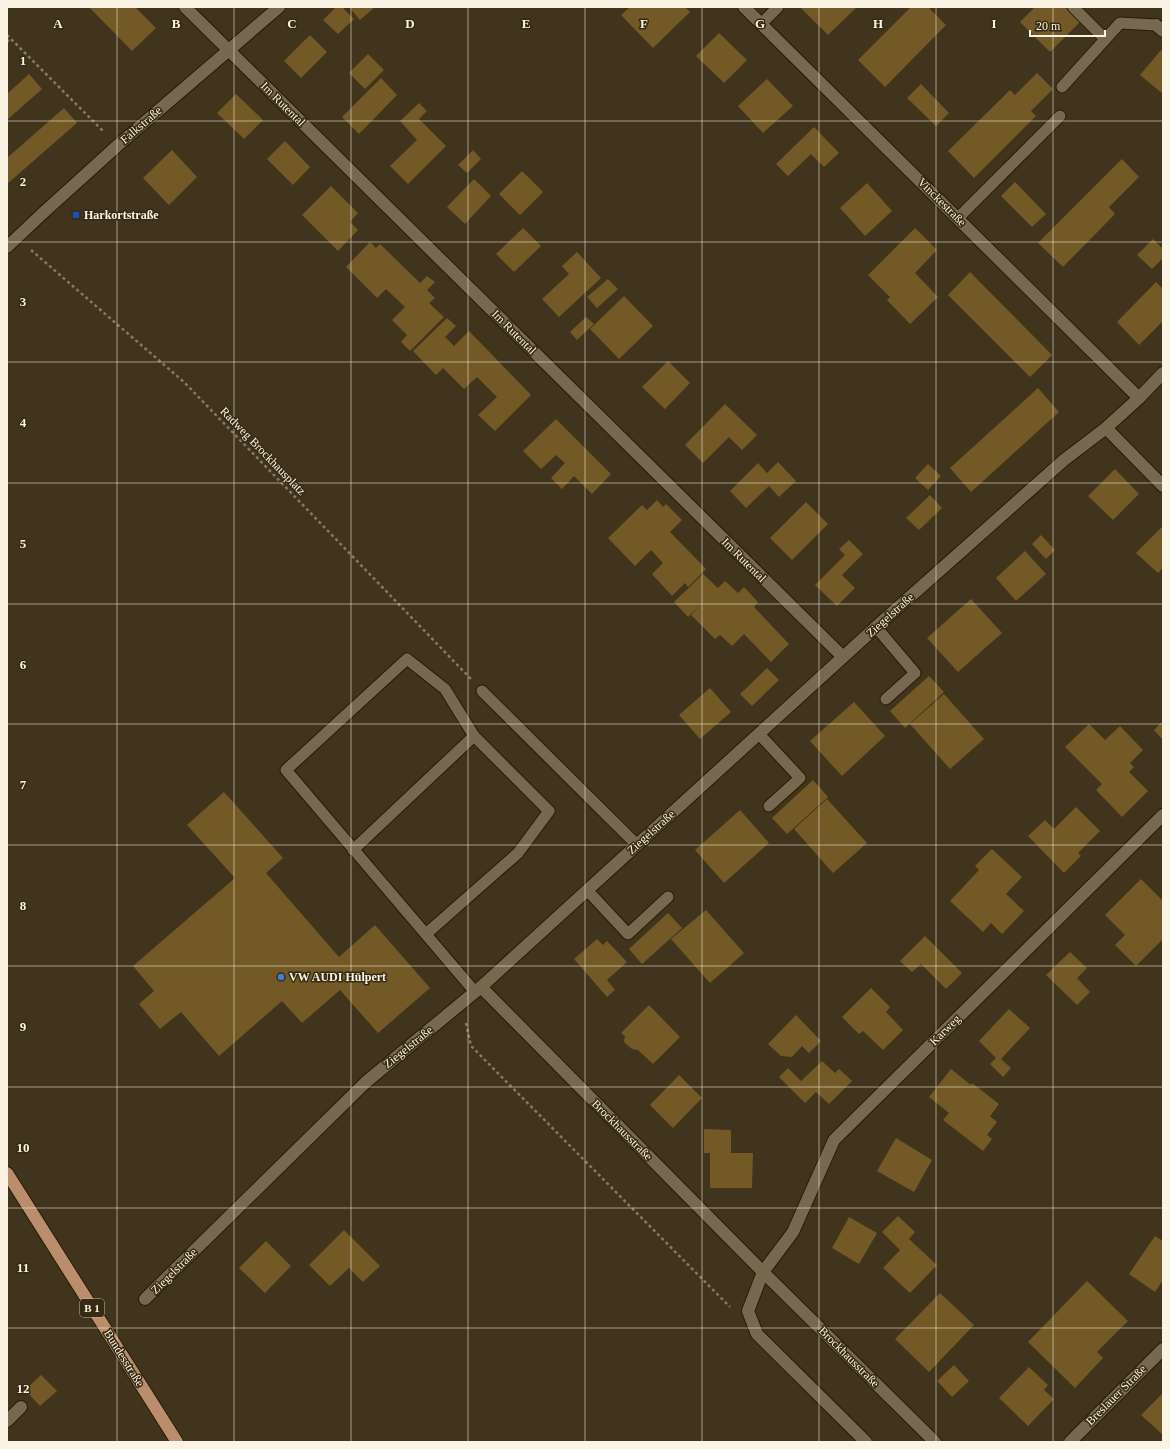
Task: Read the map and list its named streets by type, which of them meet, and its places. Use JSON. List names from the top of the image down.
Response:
{
  "streets": {
    "main road": ["B 1", "Bundesstraße"],
    "street": [
      "Im Rutental",
      "Falkstraße",
      "Vinckestraße",
      "Ziegelstraße",
      "Karweg",
      "Brockhausstraße",
      "Breslauer Straße"
    ],
    "path": ["Radweg Brockhausplatz"]
  },
  "crossings": [
    ["Im Rutental", "Falkstraße"],
    ["Im Rutental", "Ziegelstraße"],
    ["Falkstraße", "Radweg Brockhausplatz"],
    ["Vinckestraße", "Ziegelstraße"],
    ["Ziegelstraße", "Brockhausstraße"],
    ["Karweg", "Brockhausstraße"]
  ],
  "places": {
    "transit": ["Harkortstraße"],
    "other": ["VW AUDI Hülpert"]
  },
  "scale_bar": "20 m",
  "grid": {
    "columns": [
      "A",
      "B",
      "C",
      "D",
      "E",
      "F",
      "G",
      "H",
      "I"
    ],
    "rows": [
      "1",
      "2",
      "3",
      "4",
      "5",
      "6",
      "7",
      "8",
      "9",
      "10",
      "11",
      "12"
    ]
  }
}
